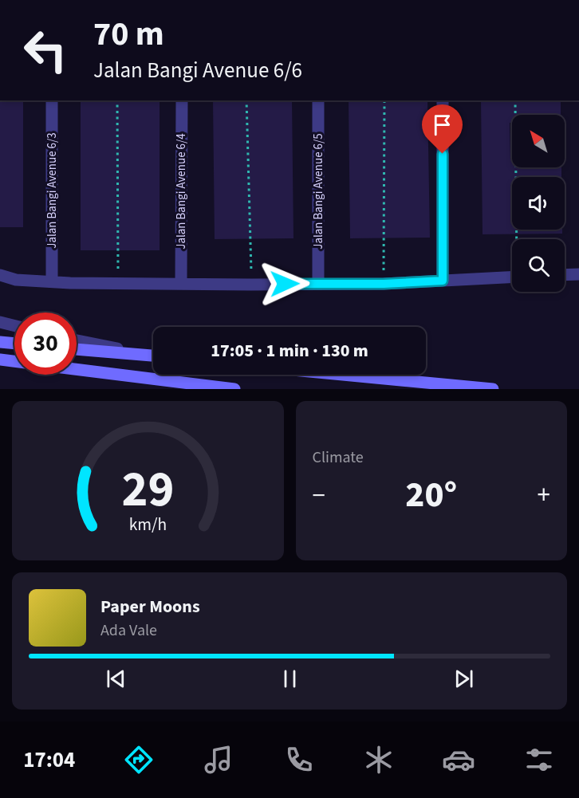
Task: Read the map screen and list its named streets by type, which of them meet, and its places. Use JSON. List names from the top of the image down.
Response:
{
  "streets": {
    "street": ["Jalan Bangi Avenue 6/3", "Jalan Bangi Avenue 6/4", "Jalan Bangi Avenue 6/5"]
  },
  "north": "top left",
  "page": {
    "turn": ["70 m", "Jalan Bangi Avenue 6/6"],
    "limit": "30",
    "trip": "17:05 · 1 min · 130 m",
    "tile": "Climate",
    "heat": ["−", "20°", "+"],
    "song": ["Paper Moons", "Ada Vale"],
    "tabs": "17:04",
    "gauge": ["29", "km/h"]
  }
}
